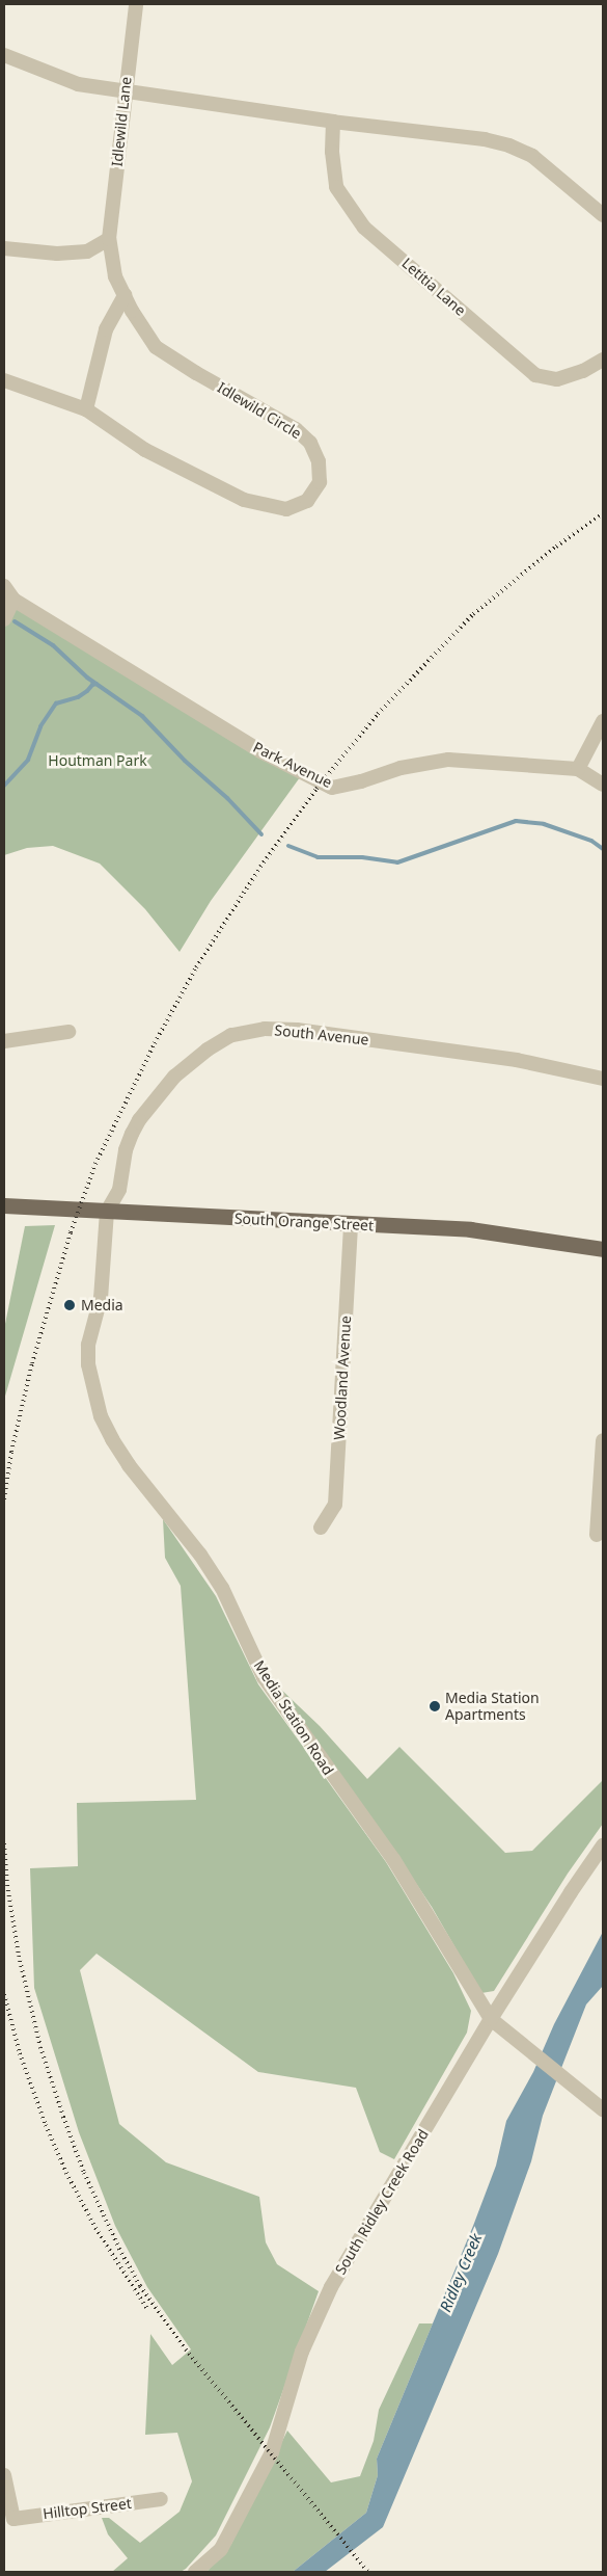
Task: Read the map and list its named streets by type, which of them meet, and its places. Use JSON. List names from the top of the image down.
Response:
{
  "streets": {
    "main road": ["South Orange Street"],
    "street": [
      "Idlewild Lane",
      "Letitia Lane",
      "Idlewild Circle",
      "Park Avenue",
      "South Avenue",
      "Woodland Avenue",
      "Media Station Road",
      "South Ridley Creek Road",
      "Hilltop Street"
    ]
  },
  "crossings": [
    ["Idlewild Lane", "Idlewild Circle"],
    ["South Avenue", "South Orange Street"],
    ["South Avenue", "Media Station Road"],
    ["South Orange Street", "Woodland Avenue"],
    ["South Orange Street", "Media Station Road"],
    ["Media Station Road", "South Ridley Creek Road"]
  ],
  "water": ["Ridley Creek"],
  "parks": ["Houtman Park"],
  "places": ["Media", "Media Station Apartments"]
}
